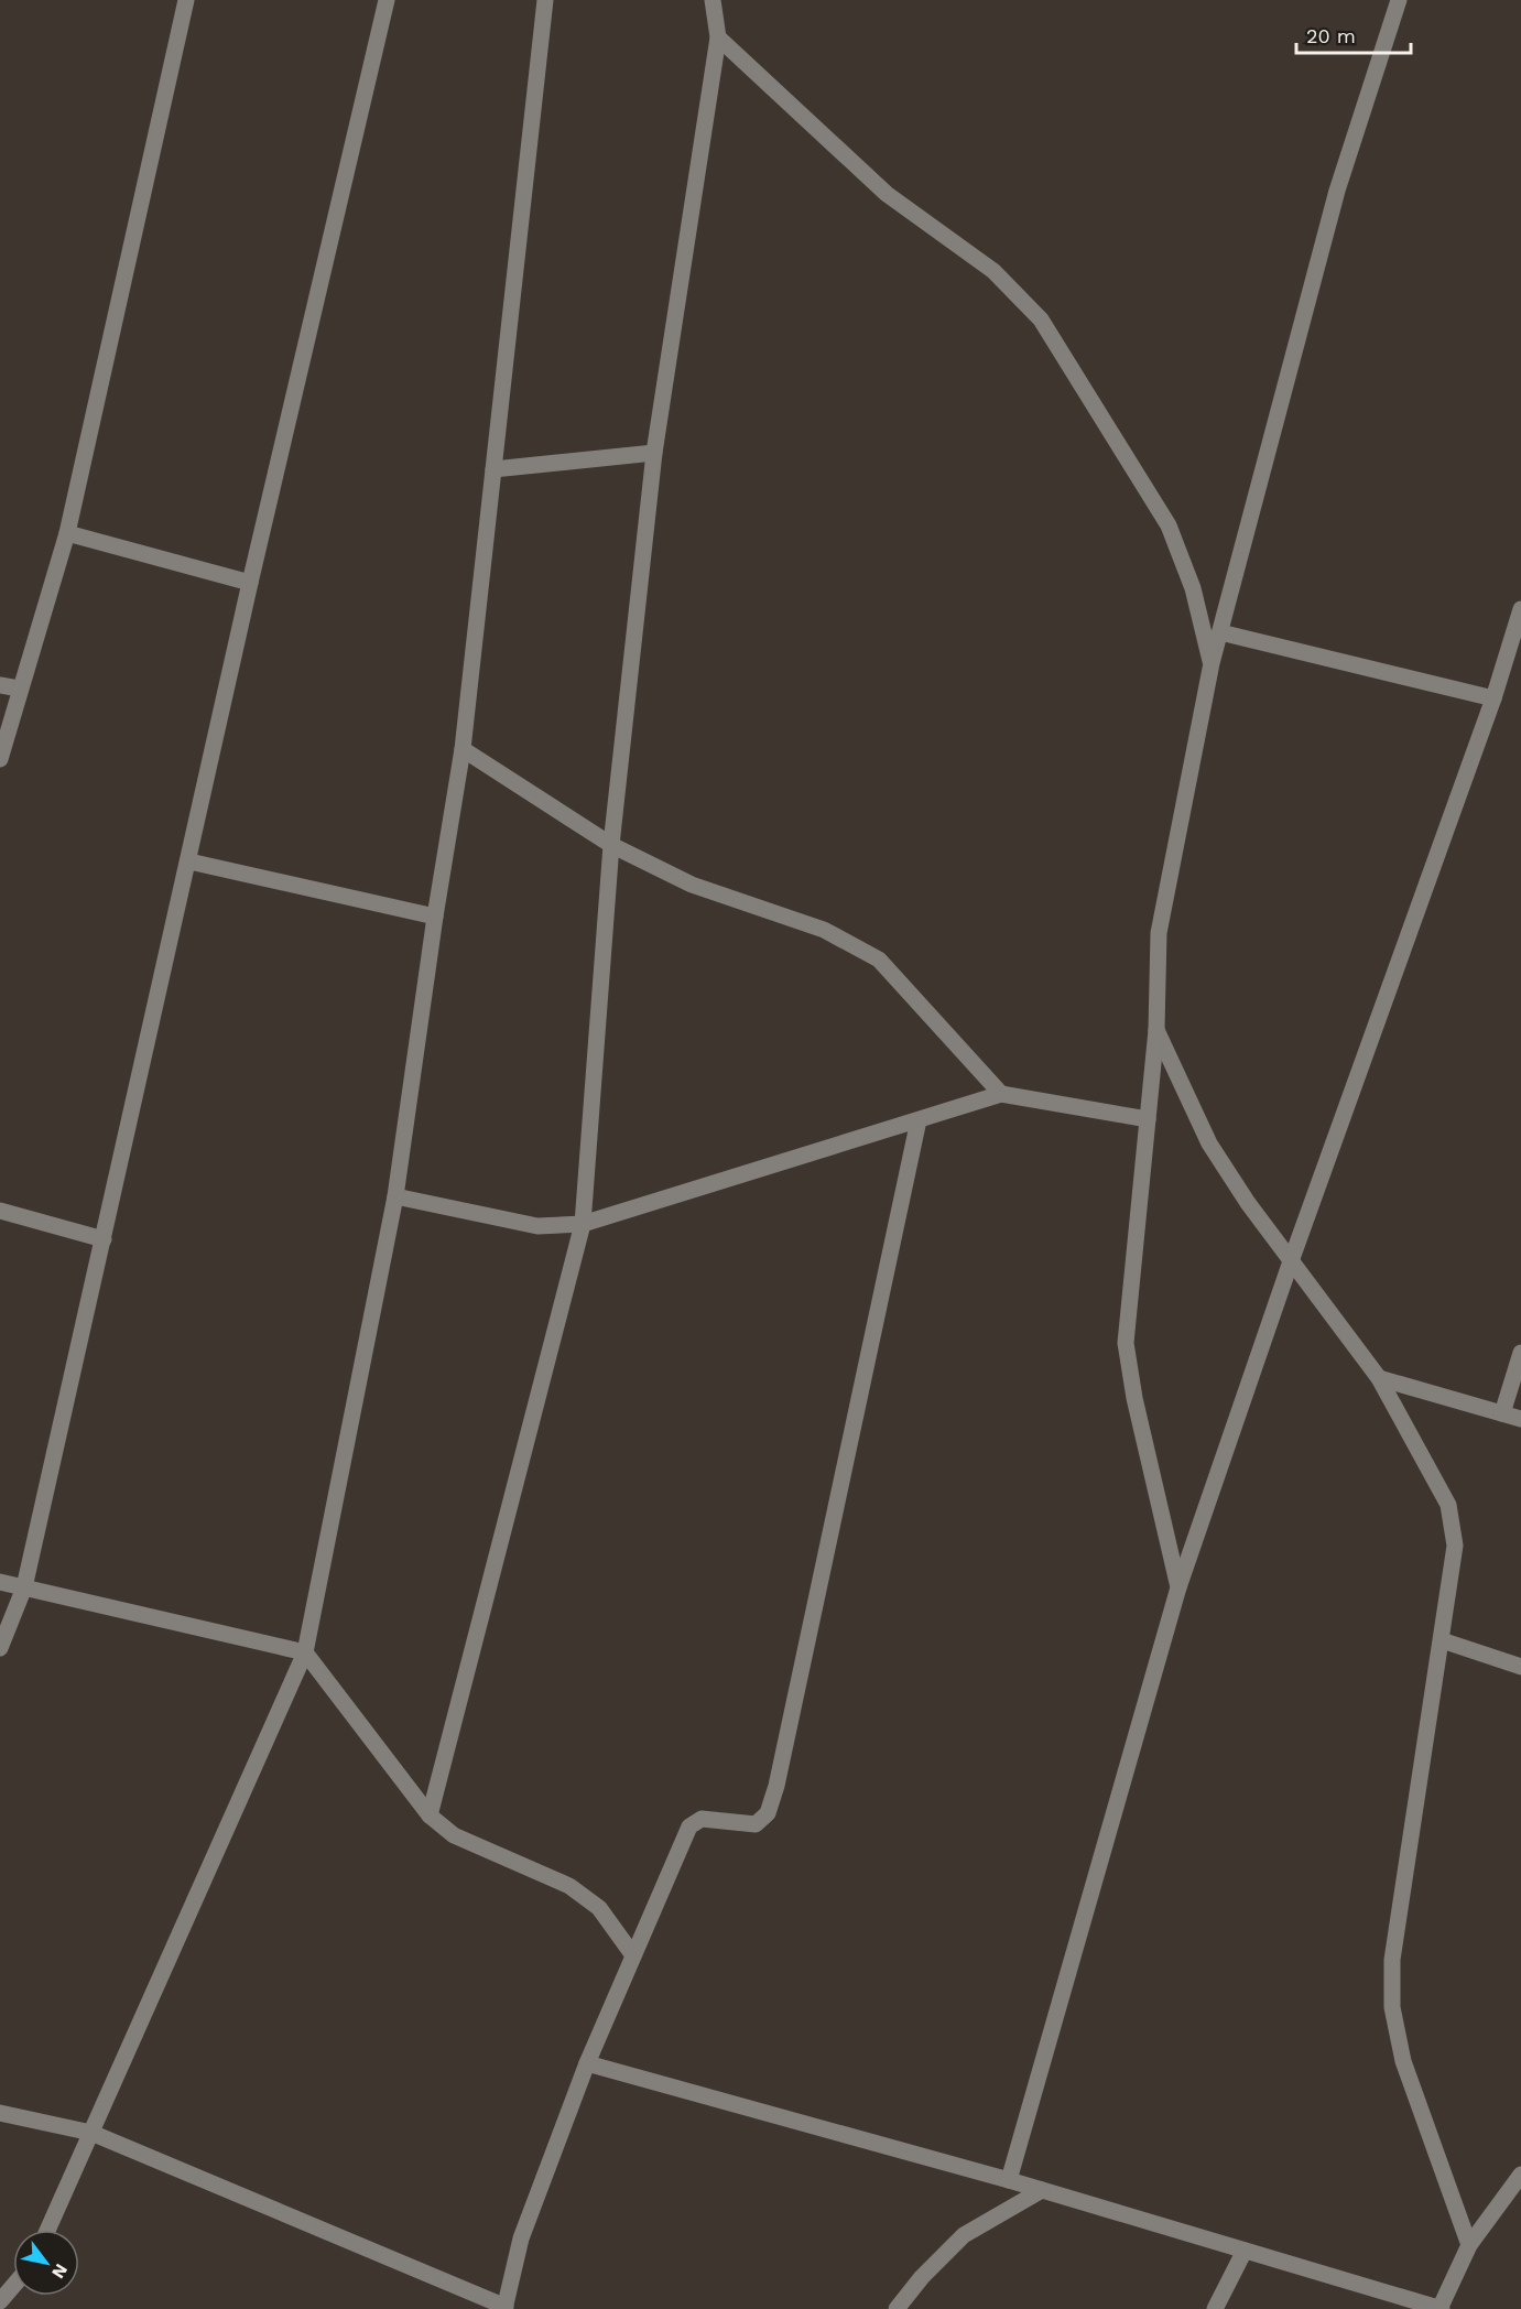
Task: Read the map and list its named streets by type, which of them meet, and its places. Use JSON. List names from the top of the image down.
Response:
{
  "scale_bar": "20 m",
  "north": "bottom right"
}
